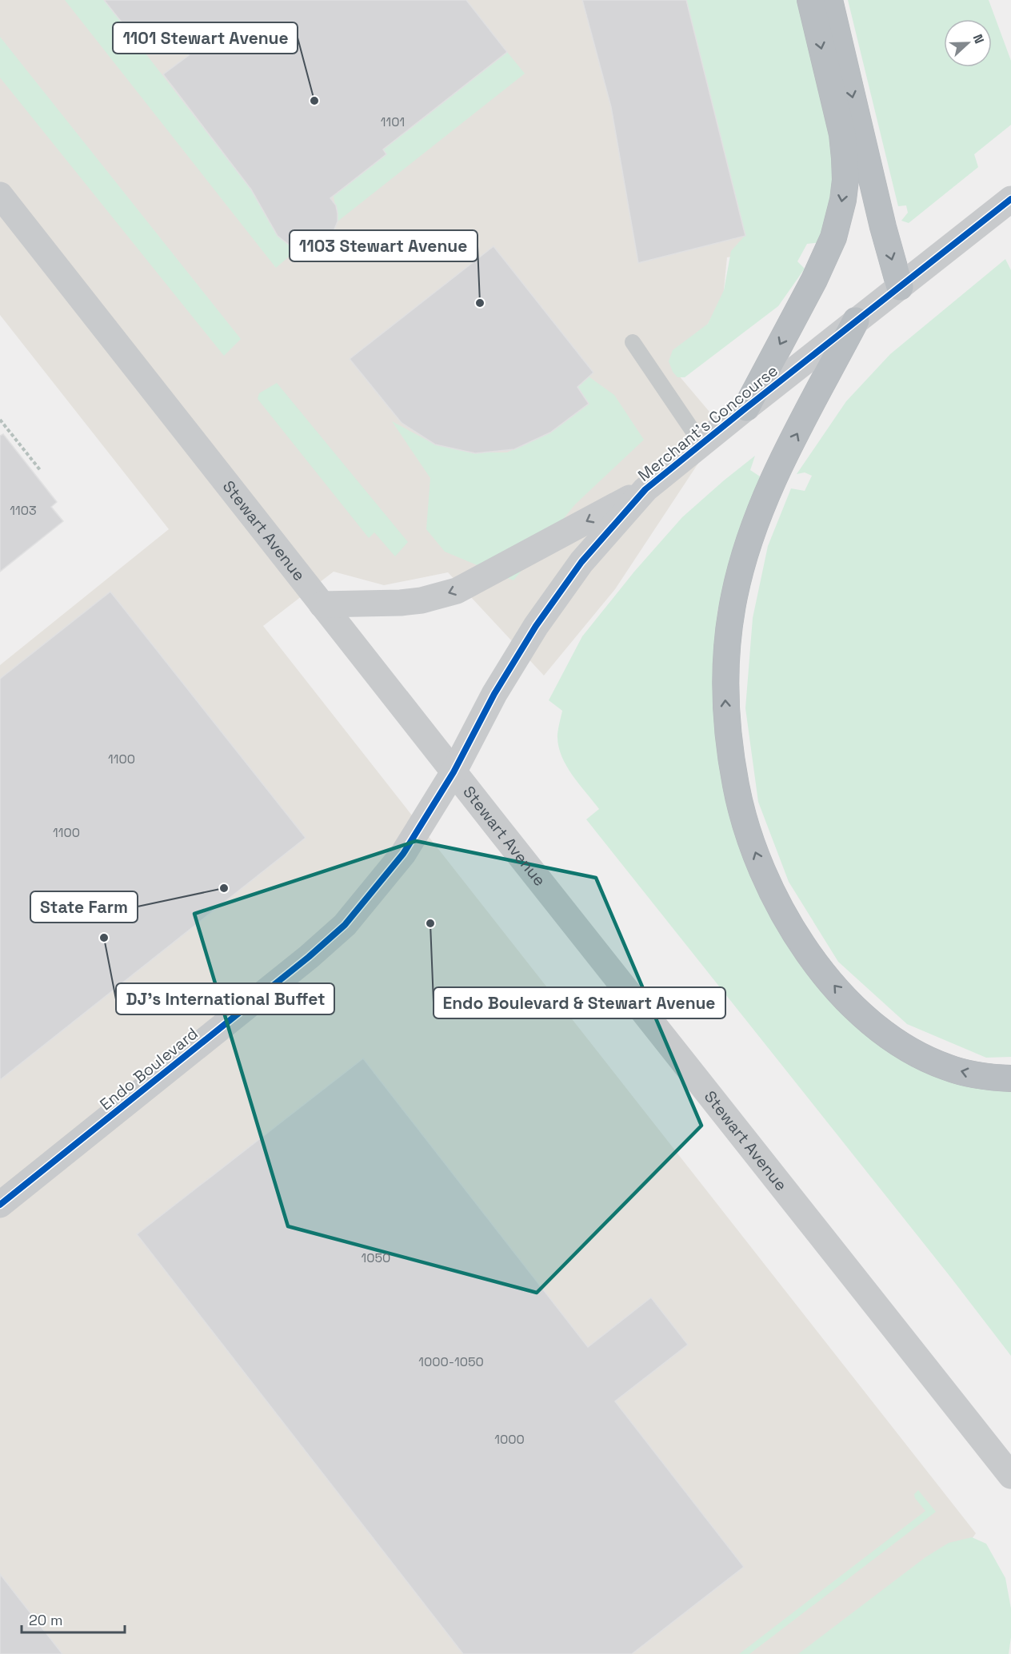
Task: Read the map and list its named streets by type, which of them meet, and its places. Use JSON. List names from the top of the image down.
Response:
{
  "streets": {
    "main road": ["Merchant's Concourse", "Stewart Avenue", "Endo Boulevard"]
  },
  "crossings": [
    ["Merchant's Concourse", "Stewart Avenue"],
    ["Merchant's Concourse", "Endo Boulevard"],
    ["Stewart Avenue", "Endo Boulevard"]
  ],
  "places": [
    "1101 Stewart Avenue",
    "1103 Stewart Avenue",
    "State Farm",
    "Endo Boulevard & Stewart Avenue",
    "DJ's International Buffet"
  ],
  "house_numbers": [
    "1101",
    "1103",
    "1100",
    "1100",
    "1050",
    "1000-1050",
    "1000"
  ],
  "scale_bar": "20 m",
  "north": "right"
}
